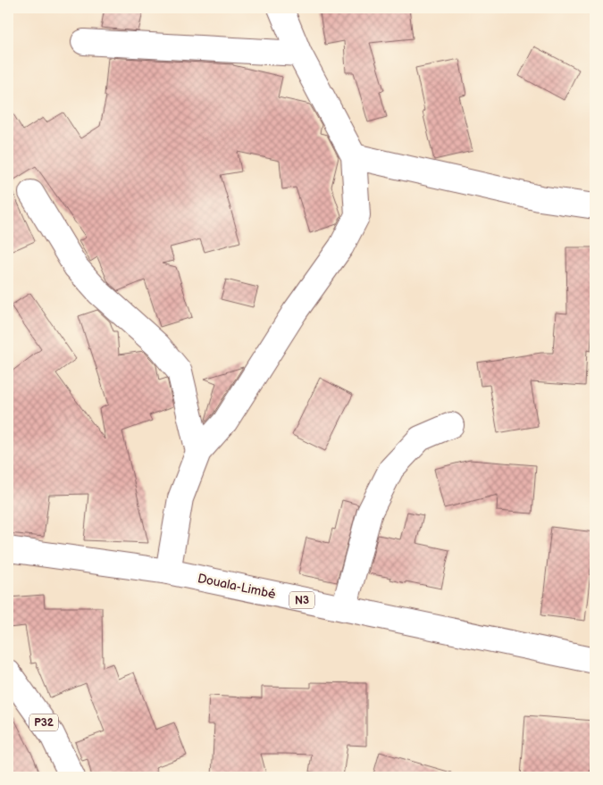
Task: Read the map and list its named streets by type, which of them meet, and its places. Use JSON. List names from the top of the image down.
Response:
{
  "streets": {
    "main road": ["Douala-Limbé", "N3", "P32"]
  }
}
